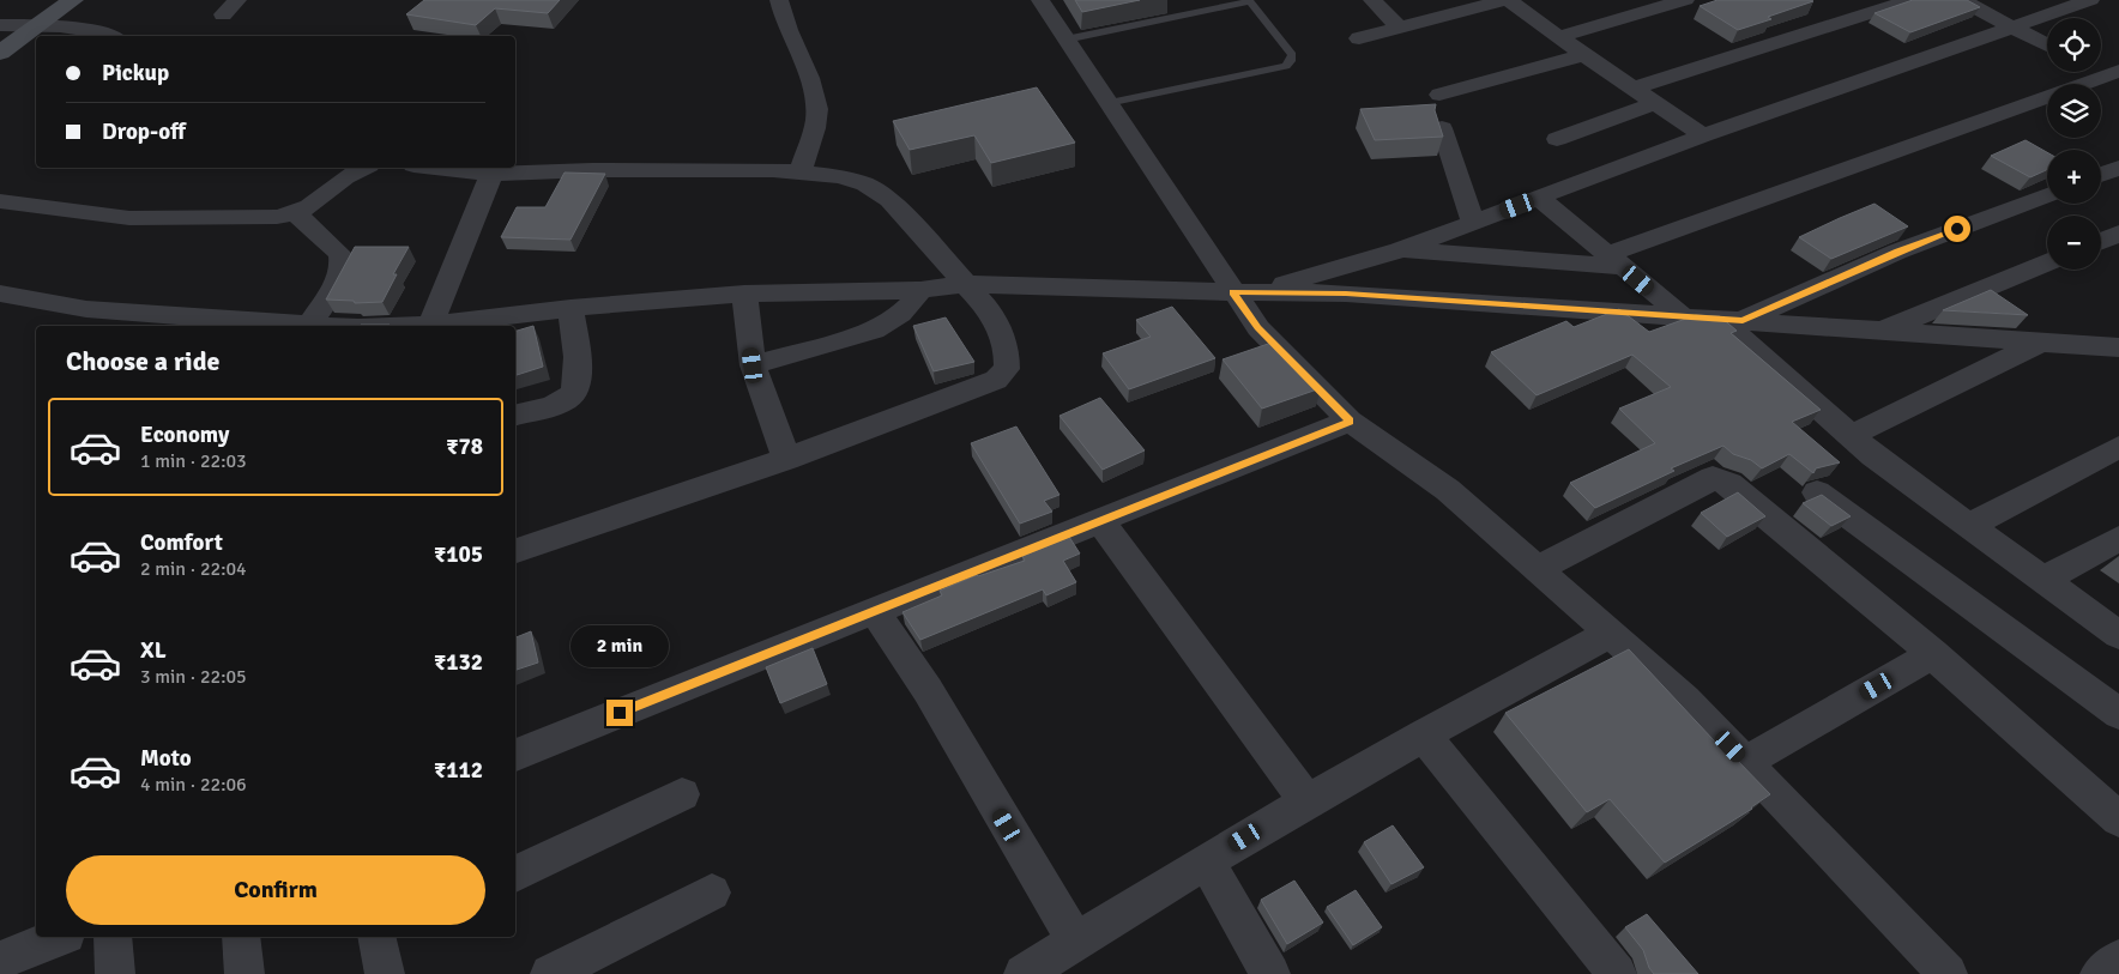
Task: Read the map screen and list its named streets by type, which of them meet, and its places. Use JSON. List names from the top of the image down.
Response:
{
  "page": {
    "map_buttons": ["+", "−"],
    "banner": ["Pickup", "Drop-off"],
    "heading": "Choose a ride",
    "list": [
      {
        "name": "Economy",
        "note": "1 min · 22:03",
        "value": "₹78"
      },
      {
        "name": "Comfort",
        "note": "2 min · 22:04",
        "value": "₹105"
      },
      {
        "name": "XL",
        "note": "3 min · 22:05",
        "value": "₹132"
      },
      {
        "name": "Moto",
        "note": "4 min · 22:06",
        "value": "₹112"
      }
    ],
    "bubble": "2 min",
    "buttons": "Confirm"
  }
}
